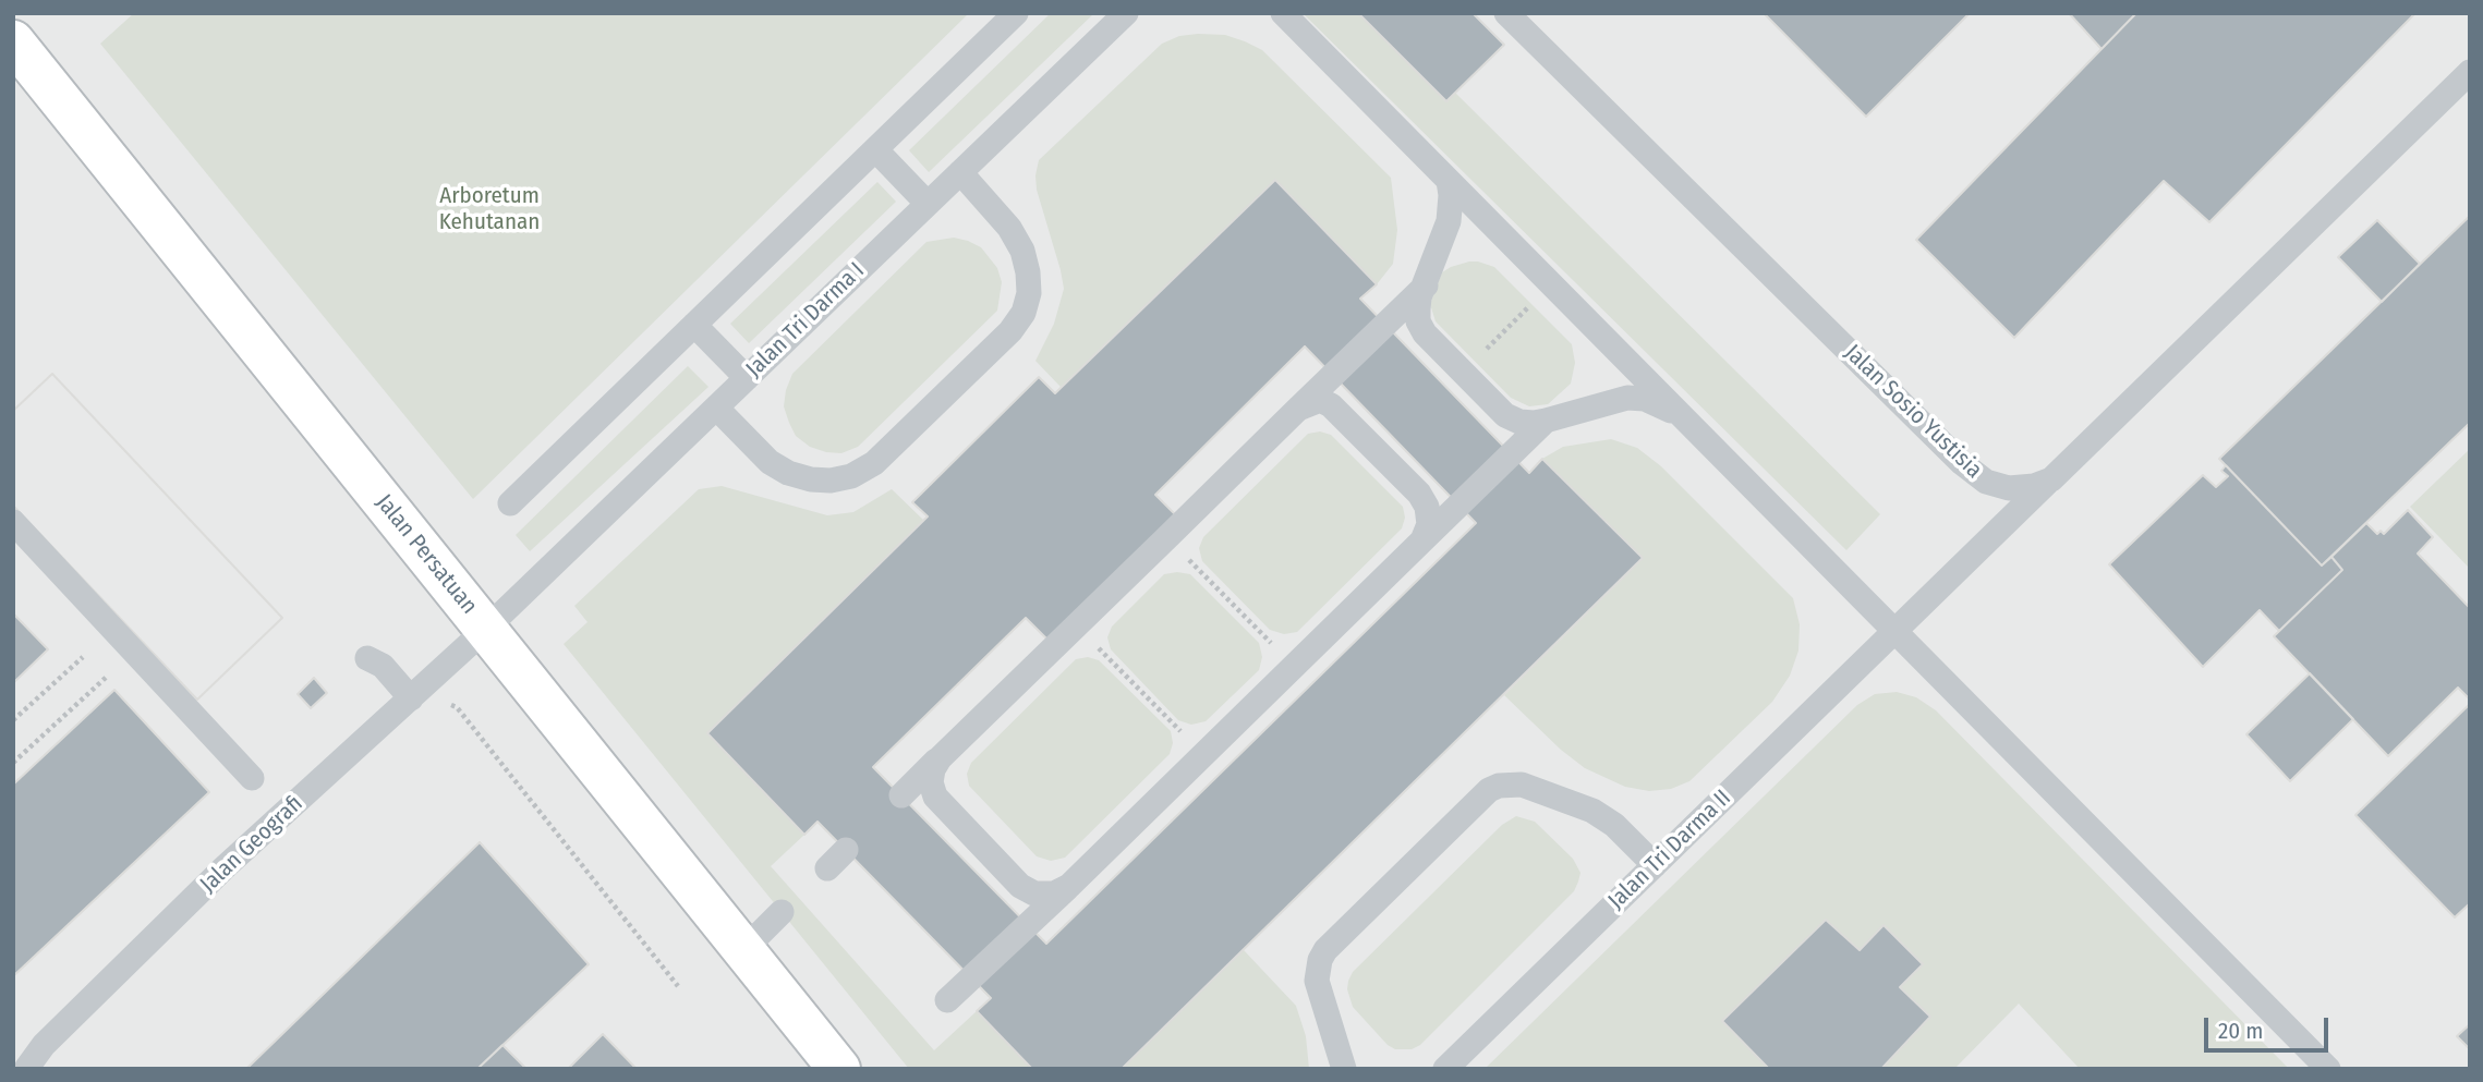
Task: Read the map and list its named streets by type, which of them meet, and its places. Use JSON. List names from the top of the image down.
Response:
{
  "streets": {
    "main road": ["Jalan Persatuan"],
    "lane": [
      "Jalan Tri Darma I",
      "Jalan Sosio Yustisia",
      "Jalan Geografi",
      "Jalan Tri Darma II"
    ]
  },
  "crossings": [
    ["Jalan Tri Darma I", "Jalan Persatuan"],
    ["Jalan Tri Darma I", "Jalan Geografi"],
    ["Jalan Sosio Yustisia", "Jalan Tri Darma II"],
    ["Jalan Persatuan", "Jalan Geografi"]
  ],
  "parks": ["Arboretum Kehutanan"],
  "scale_bar": "20 m"
}
